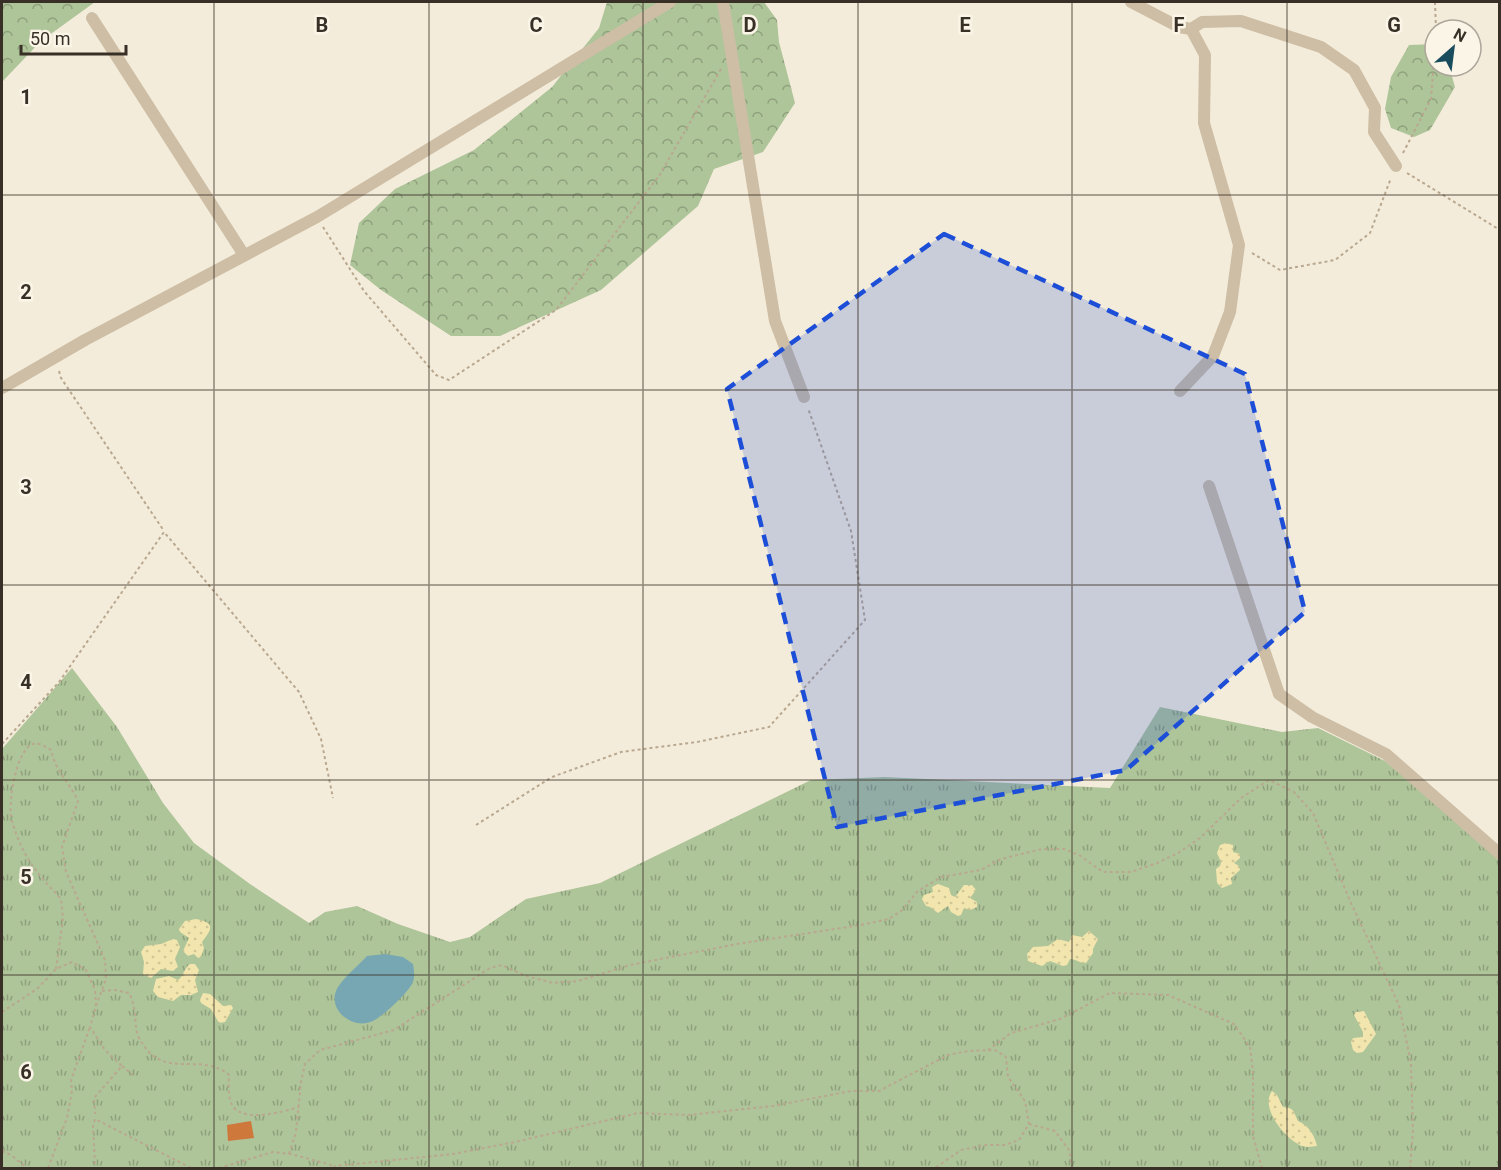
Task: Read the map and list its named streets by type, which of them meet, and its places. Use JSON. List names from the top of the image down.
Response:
{
  "scale_bar": "50 m",
  "north": "top right",
  "grid": {
    "columns": [
      "B",
      "C",
      "D",
      "E",
      "F",
      "G"
    ],
    "rows": [
      "1",
      "2",
      "3",
      "4",
      "5",
      "6"
    ]
  }
}
